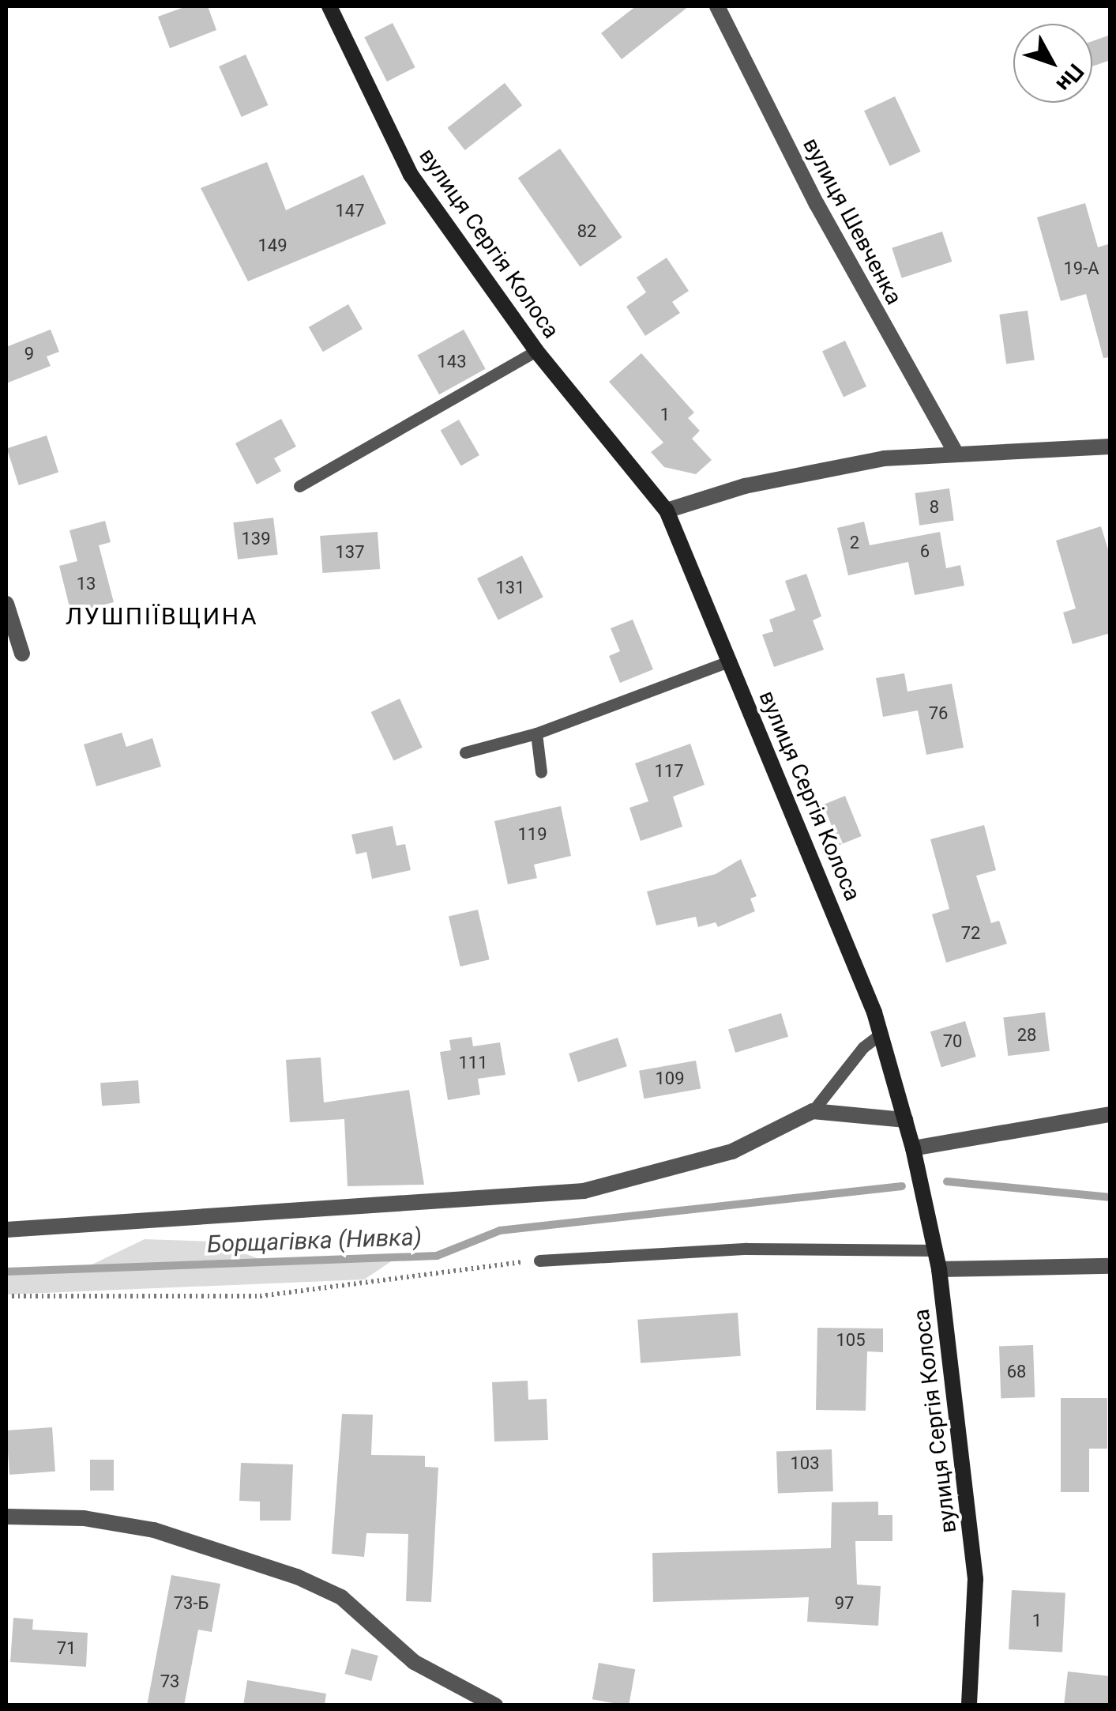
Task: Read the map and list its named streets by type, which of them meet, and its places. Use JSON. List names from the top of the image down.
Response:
{
  "streets": {
    "street": ["вулиця Шевченка", "вулиця Сергія Колоса"]
  },
  "districts": ["ЛУШПІЇВЩИНА"],
  "water": ["Борщагівка (Нивка)"],
  "house_numbers": [
    "147",
    "82",
    "149",
    "19-А",
    "9",
    "143",
    "1",
    "8",
    "139",
    "2",
    "6",
    "137",
    "13",
    "131",
    "76",
    "117",
    "119",
    "72",
    "28",
    "70",
    "111",
    "109",
    "105",
    "68",
    "103",
    "73-Б",
    "97",
    "1",
    "71",
    "73"
  ],
  "north": "bottom right"
}
